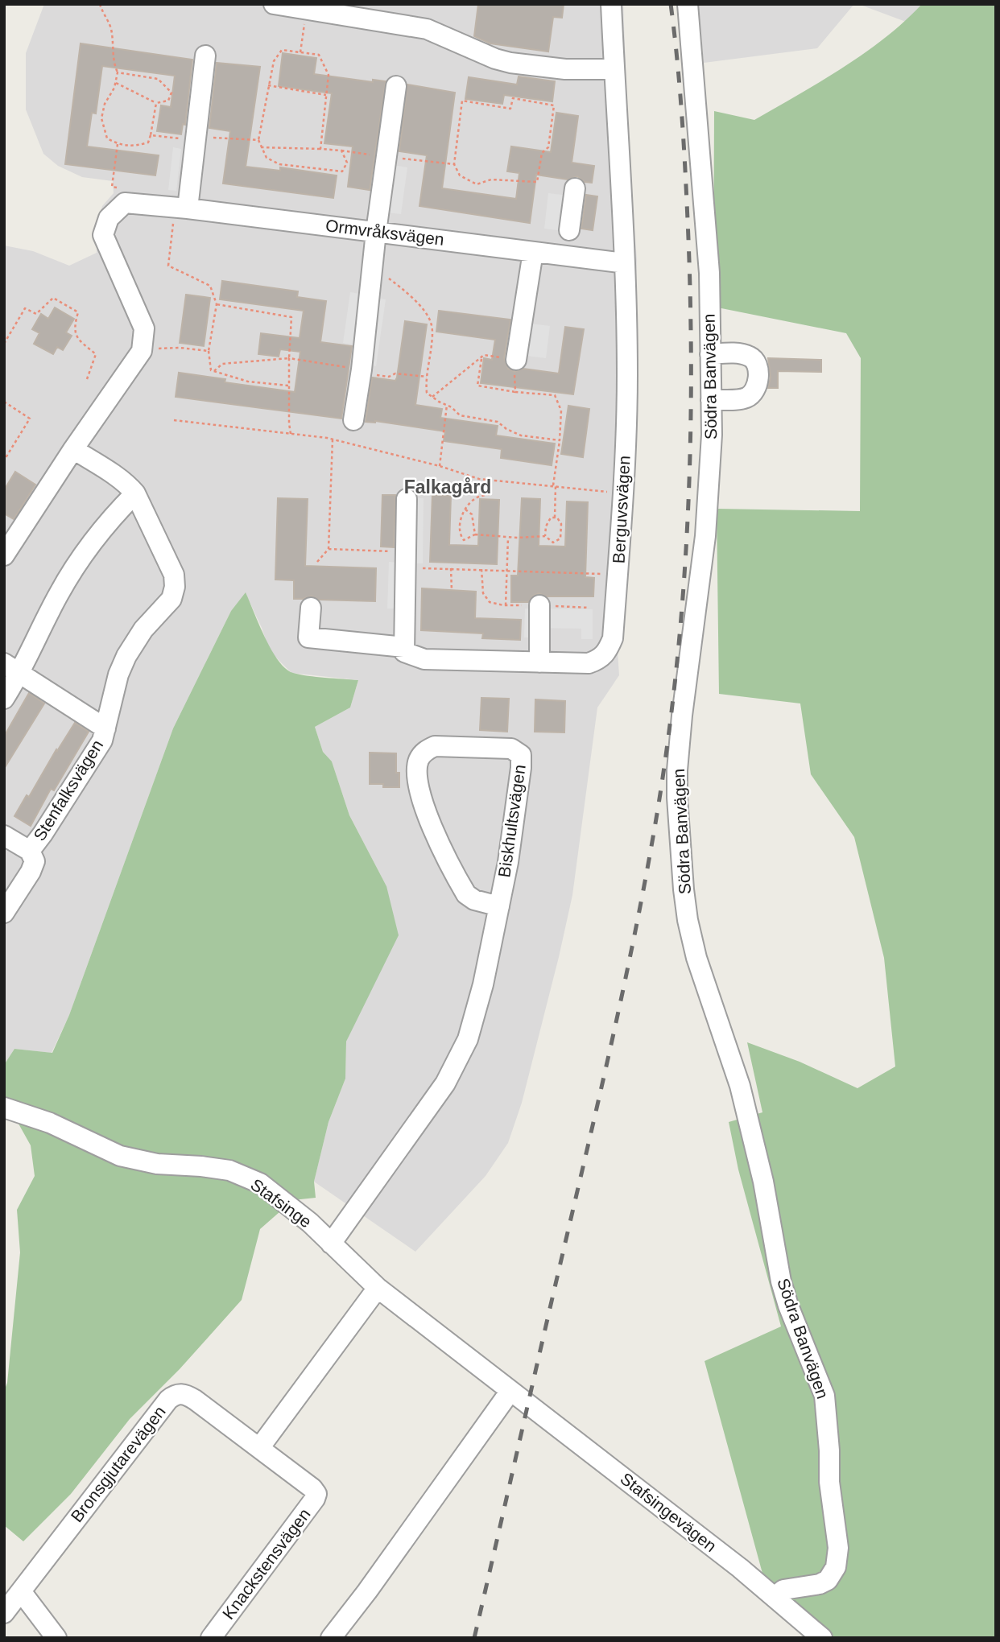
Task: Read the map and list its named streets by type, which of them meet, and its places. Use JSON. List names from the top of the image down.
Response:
{
  "streets": {
    "street": [
      "Ormvråksvägen",
      "Södra Banvägen",
      "Berguvsvägen",
      "Stenfalksvägen",
      "Biskhultsvägen",
      "Stafsinge",
      "Bronsgjutarevägen",
      "Stafsingevägen",
      "Knackstensvägen"
    ]
  },
  "crossings": [
    ["Ormvråksvägen", "Berguvsvägen"],
    ["Södra Banvägen", "Stafsingevägen"],
    ["Biskhultsvägen", "Stafsinge"],
    ["Stafsinge", "Stafsingevägen"],
    ["Bronsgjutarevägen", "Knackstensvägen"]
  ],
  "districts": ["Falkagård"]
}
